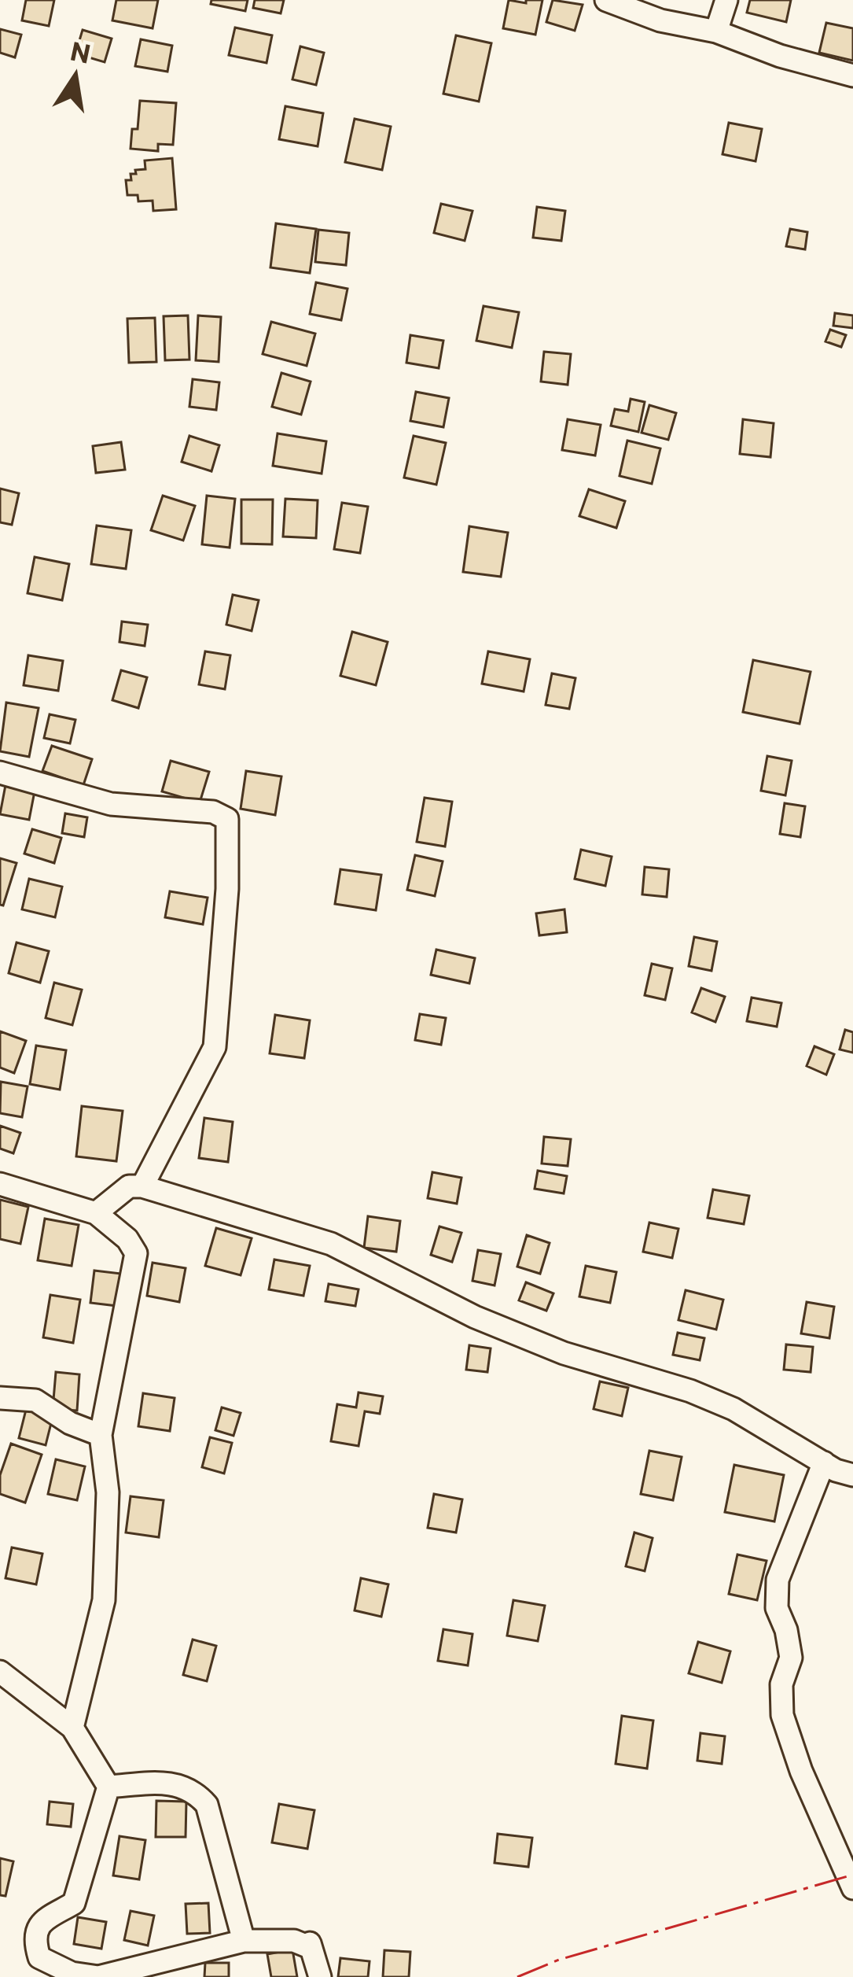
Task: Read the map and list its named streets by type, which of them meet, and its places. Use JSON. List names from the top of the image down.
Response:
{
  "north": "top"
}
